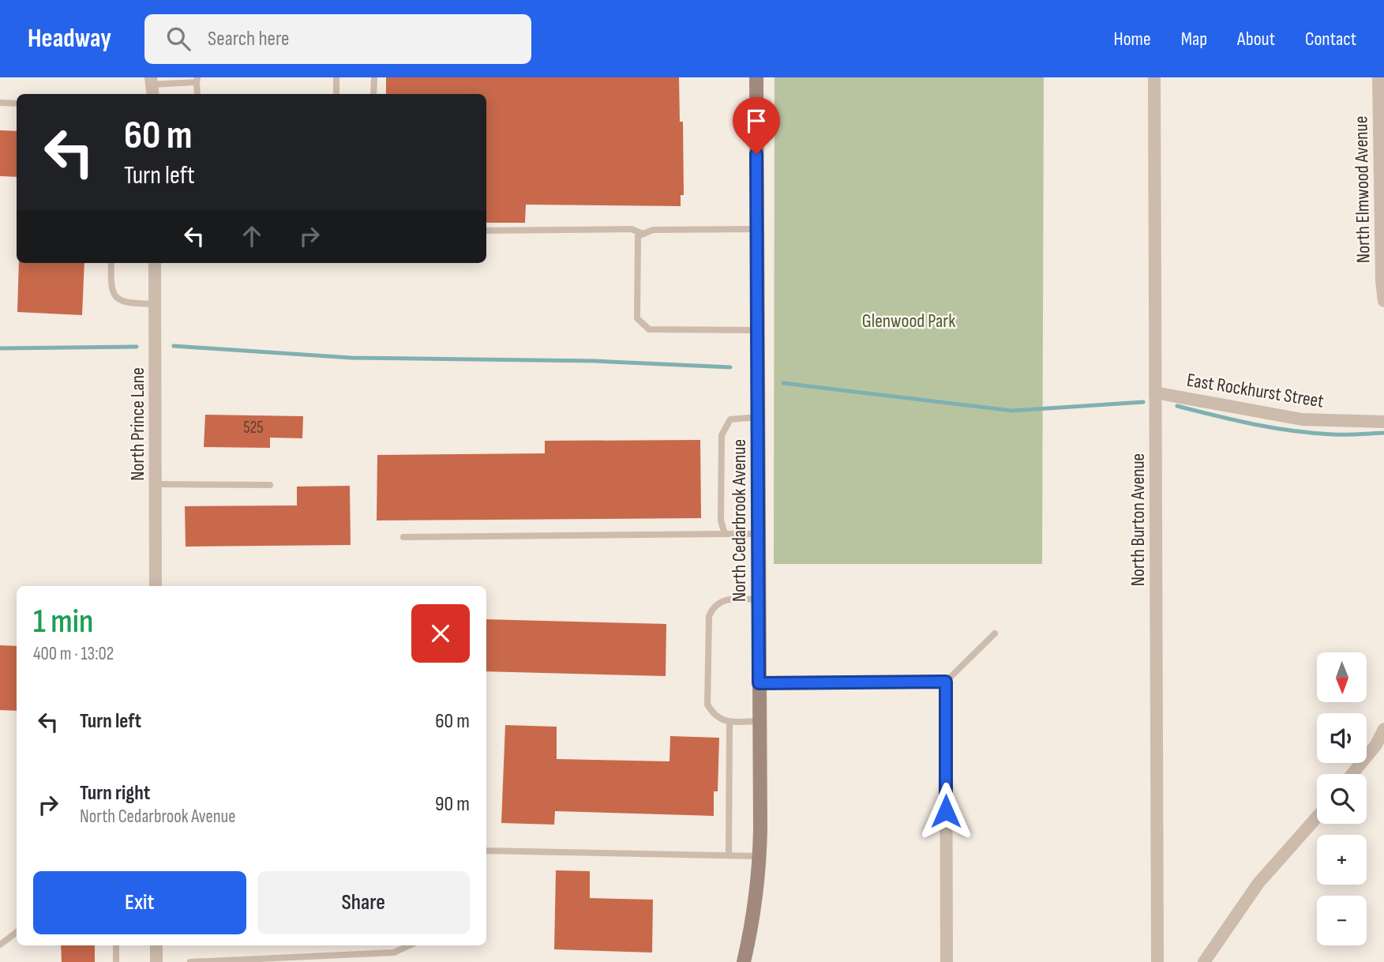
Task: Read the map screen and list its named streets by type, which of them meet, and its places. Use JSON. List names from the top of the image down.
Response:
{
  "streets": {
    "street": [
      "North Elmwood Avenue",
      "East Rockhurst Street",
      "North Prince Lane",
      "North Burton Avenue",
      "North Cedarbrook Avenue"
    ]
  },
  "crossings": [
    ["East Rockhurst Street", "North Burton Avenue"]
  ],
  "parks": ["Glenwood Park"],
  "house_numbers": ["525"],
  "north": "bottom",
  "page": {
    "header": "Headway",
    "search": "Search here",
    "nav": [
      "Home",
      "Map",
      "About",
      "Contact"
    ],
    "turn": ["60 m", "Turn left"],
    "heading": ["1 min", "400 m · 13:02"],
    "map_buttons": ["+", "−"],
    "list": [
      {
        "name": "Turn left",
        "value": "60 m"
      },
      {
        "name": "Turn right",
        "note": "North Cedarbrook Avenue",
        "value": "90 m"
      }
    ],
    "buttons": ["Exit", "Share"]
  }
}
